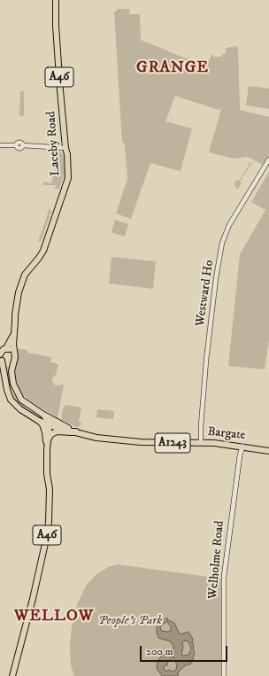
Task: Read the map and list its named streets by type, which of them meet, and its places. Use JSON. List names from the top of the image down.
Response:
{
  "streets": {
    "main road": [
      "A46",
      "Laceby Road",
      "Bargate",
      "A1243",
      "Welholme Road"
    ],
    "street": ["Westward Ho"]
  },
  "crossings": [
    ["A46", "Laceby Road"],
    ["A46", "Bargate"],
    ["Westward Ho", "Bargate"],
    ["Bargate", "Welholme Road"]
  ],
  "districts": ["GRANGE", "WELLOW"],
  "parks": ["People's Park"],
  "scale_bar": "200 m"
}
